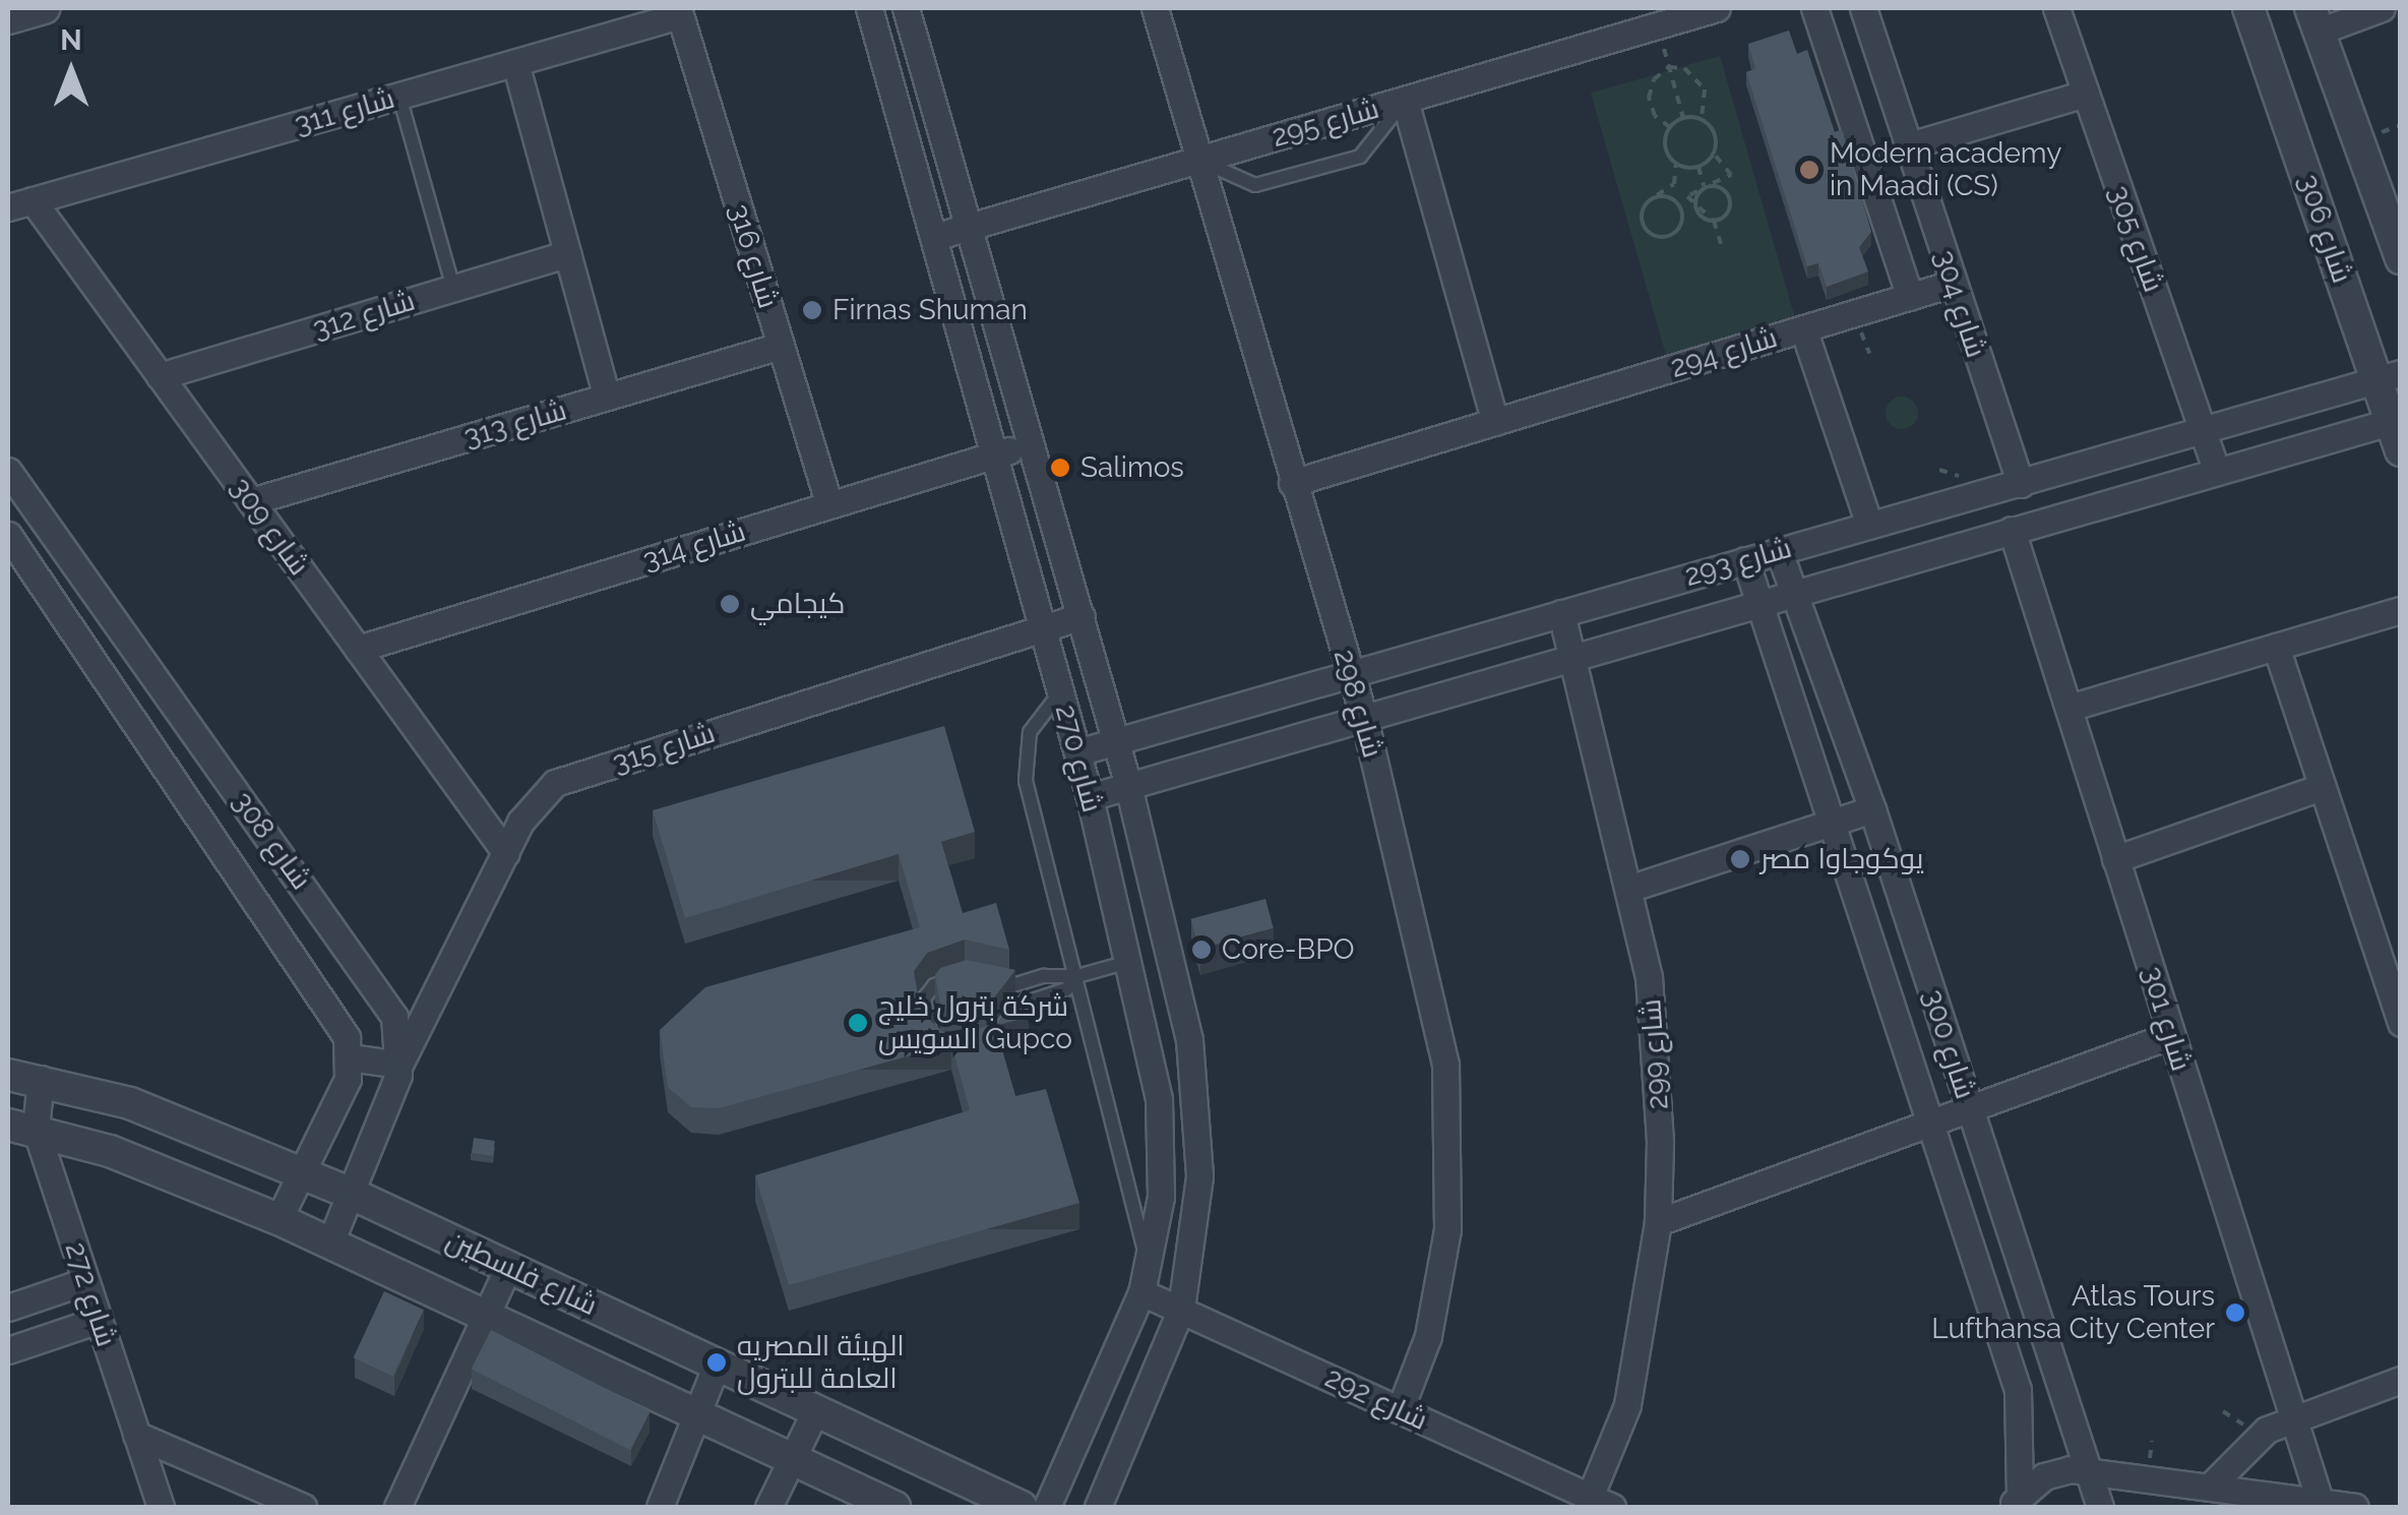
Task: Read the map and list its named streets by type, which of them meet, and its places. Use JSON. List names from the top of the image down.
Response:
{
  "streets": {
    "street": [
      "شارع 311",
      "شارع 295",
      "شارع 306",
      "شارع 305",
      "شارع 316",
      "شارع 304",
      "شارع 312",
      "شارع 294",
      "شارع 313",
      "شارع 309",
      "شارع 314",
      "شارع 293",
      "شارع 298",
      "شارع 315",
      "شارع 270",
      "شارع 308",
      "شارع 301",
      "شارع 300",
      "شارع 299",
      "شارع فلسطين",
      "شارع 272",
      "شارع 292"
    ]
  },
  "crossings": [
    ["شارع 311", "شارع 316"],
    ["شارع 311", "شارع 309"],
    ["شارع 295", "شارع 298"],
    ["شارع 295", "شارع 270"],
    ["شارع 306", "شارع 293"],
    ["شارع 305", "شارع 293"],
    ["شارع 316", "شارع 313"],
    ["شارع 316", "شارع 314"],
    ["شارع 304", "شارع 294"],
    ["شارع 304", "شارع 293"],
    ["شارع 312", "شارع 309"],
    ["شارع 294", "شارع 298"],
    ["شارع 313", "شارع 309"],
    ["شارع 309", "شارع 314"],
    ["شارع 309", "شارع 315"],
    ["شارع 314", "شارع 270"],
    ["شارع 293", "شارع 298"],
    ["شارع 293", "شارع 270"],
    ["شارع 293", "شارع 301"],
    ["شارع 293", "شارع 300"],
    ["شارع 293", "شارع 299"],
    ["شارع 298", "شارع 292"],
    ["شارع 315", "شارع 270"],
    ["شارع 315", "شارع 308"],
    ["شارع 270", "شارع 292"],
    ["شارع 308", "شارع فلسطين"],
    ["شارع 299", "شارع 292"],
    ["شارع فلسطين", "شارع 272"]
  ],
  "places": [
    "Modern academy in Maadi (CS)",
    "Firnas Shuman",
    "Salimos",
    "كيجامي",
    "يوكوجاوا مصر",
    "Core-BPO",
    "شركة بترول خليج السويس Gupco",
    "Atlas Tours Lufthansa City Center",
    "الهيئة المصريه العامة للبترول"
  ],
  "north": "top"
}
